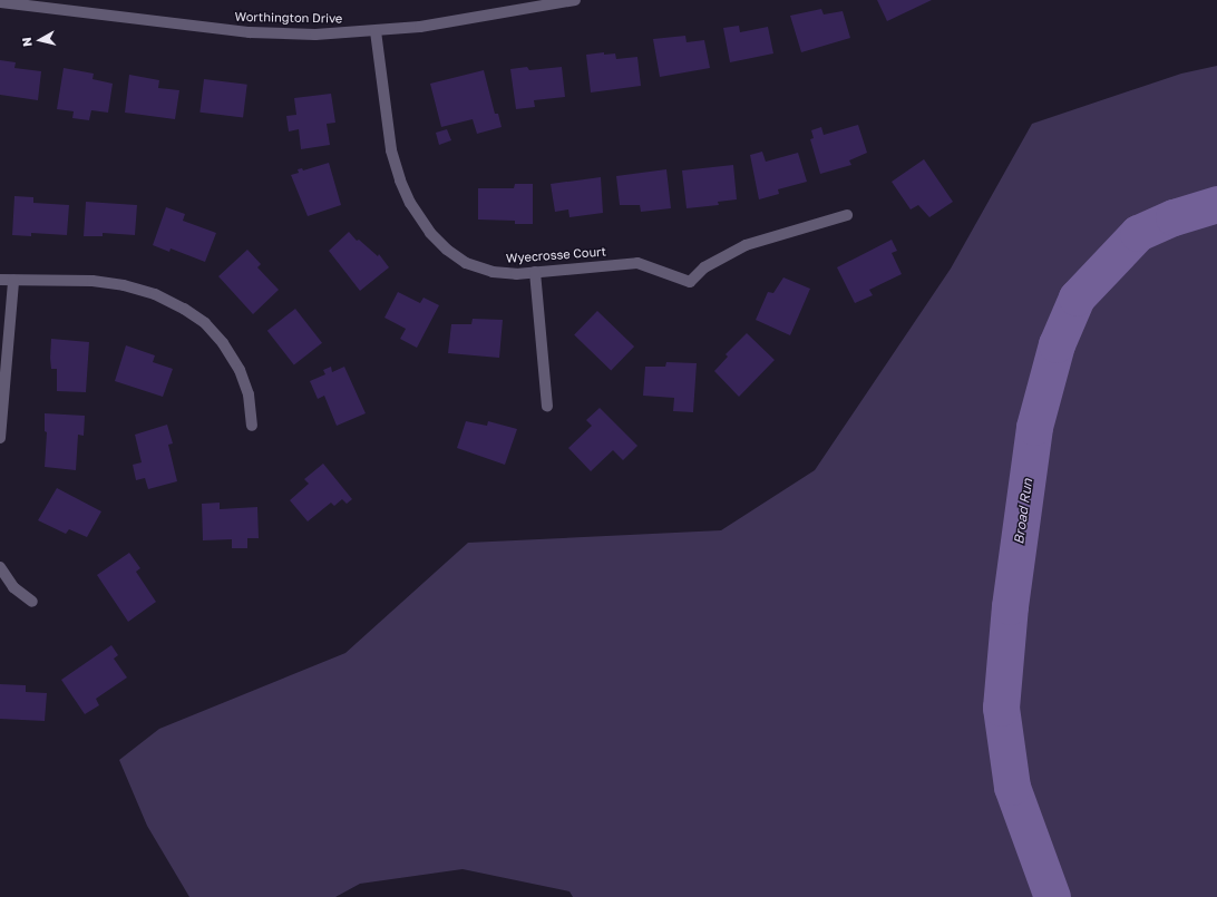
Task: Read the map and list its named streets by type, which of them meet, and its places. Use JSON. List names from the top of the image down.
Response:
{
  "streets": {
    "street": ["Worthington Drive", "Wyecrosse Court"]
  },
  "crossings": [
    ["Worthington Drive", "Wyecrosse Court"]
  ],
  "water": ["Broad Run"],
  "north": "left"
}
